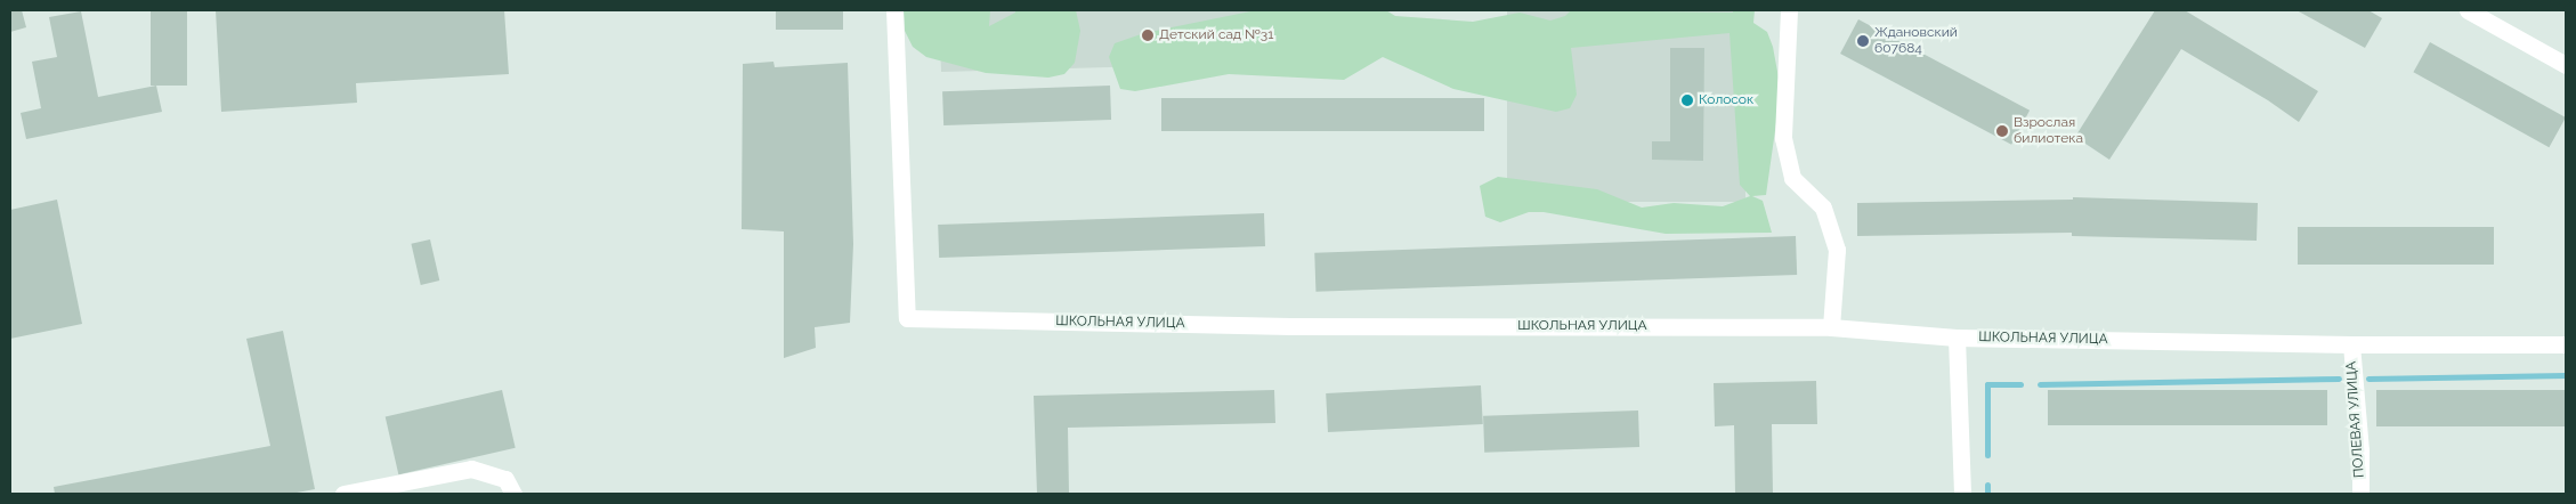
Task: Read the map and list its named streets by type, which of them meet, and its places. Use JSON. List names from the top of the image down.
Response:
{
  "streets": {
    "street": ["ШКОЛЬНАЯ УЛИЦА", "ПОЛЕВАЯ УЛИЦА"]
  },
  "crossings": [
    ["ШКОЛЬНАЯ УЛИЦА", "ПОЛЕВАЯ УЛИЦА"]
  ],
  "places": [
    "Детский сад №31",
    "Ждановский 607684",
    "Колосок",
    "Взрослая билиотека"
  ]
}
